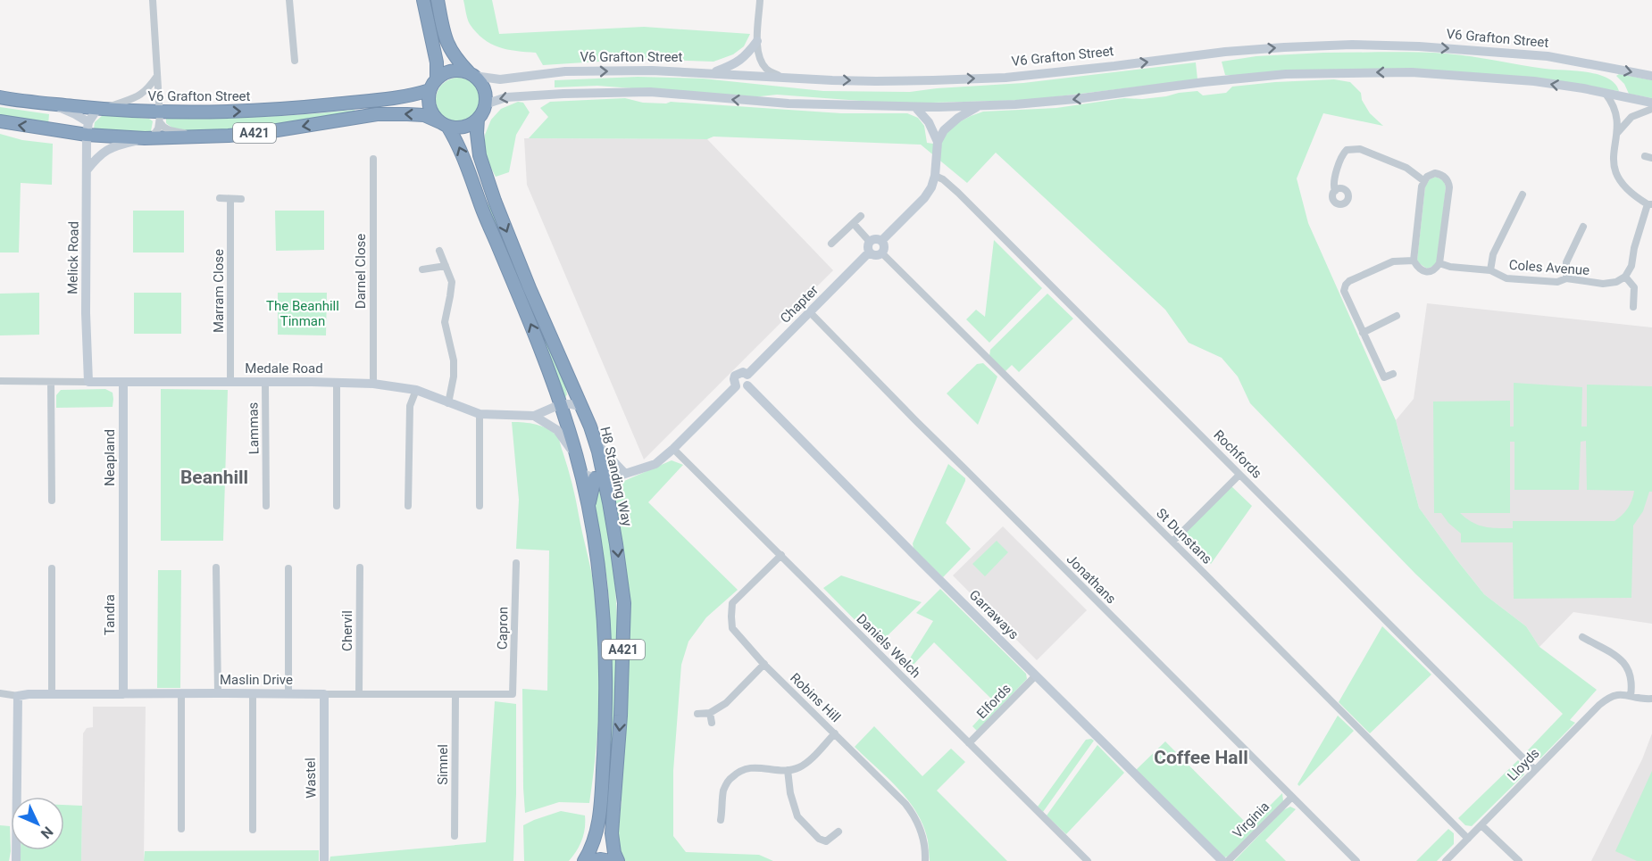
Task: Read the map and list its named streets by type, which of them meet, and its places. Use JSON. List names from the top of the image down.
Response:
{
  "streets": {
    "highway": ["V6 Grafton Street", "A421", "H8 Standing Way"],
    "street": [
      "Melick Road",
      "Coles Avenue",
      "Darnel Close",
      "Marram Close",
      "Chapter",
      "Medale Road",
      "Lammas",
      "Rochfords",
      "Neapland",
      "St Dunstans",
      "Jonathans",
      "Tandra",
      "Garraways",
      "Capron",
      "Chervil",
      "Daniels Welch",
      "Maslin Drive",
      "Robins Hill",
      "Elfords",
      "Simnel",
      "Lloyds",
      "Wastel",
      "Virginia"
    ]
  },
  "crossings": [
    ["V6 Grafton Street", "A421"],
    ["V6 Grafton Street", "Melick Road"],
    ["V6 Grafton Street", "H8 Standing Way"],
    ["A421", "H8 Standing Way"],
    ["Melick Road", "Medale Road"],
    ["Darnel Close", "Medale Road"],
    ["Marram Close", "Medale Road"],
    ["Chapter", "St Dunstans"],
    ["Chapter", "Jonathans"],
    ["Chapter", "Garraways"],
    ["Medale Road", "Lammas"],
    ["Medale Road", "Neapland"],
    ["Medale Road", "H8 Standing Way"],
    ["Rochfords", "Lloyds"],
    ["Neapland", "Tandra"],
    ["St Dunstans", "Lloyds"],
    ["Jonathans", "Virginia"],
    ["Tandra", "Maslin Drive"],
    ["Garraways", "Elfords"],
    ["Capron", "Maslin Drive"],
    ["Chervil", "Maslin Drive"],
    ["Daniels Welch", "Robins Hill"],
    ["Daniels Welch", "Elfords"],
    ["Maslin Drive", "Simnel"],
    ["Maslin Drive", "Wastel"]
  ],
  "districts": ["Beanhill", "Coffee Hall"],
  "parks": ["The Beanhill Tinman"],
  "north": "bottom right"
}
